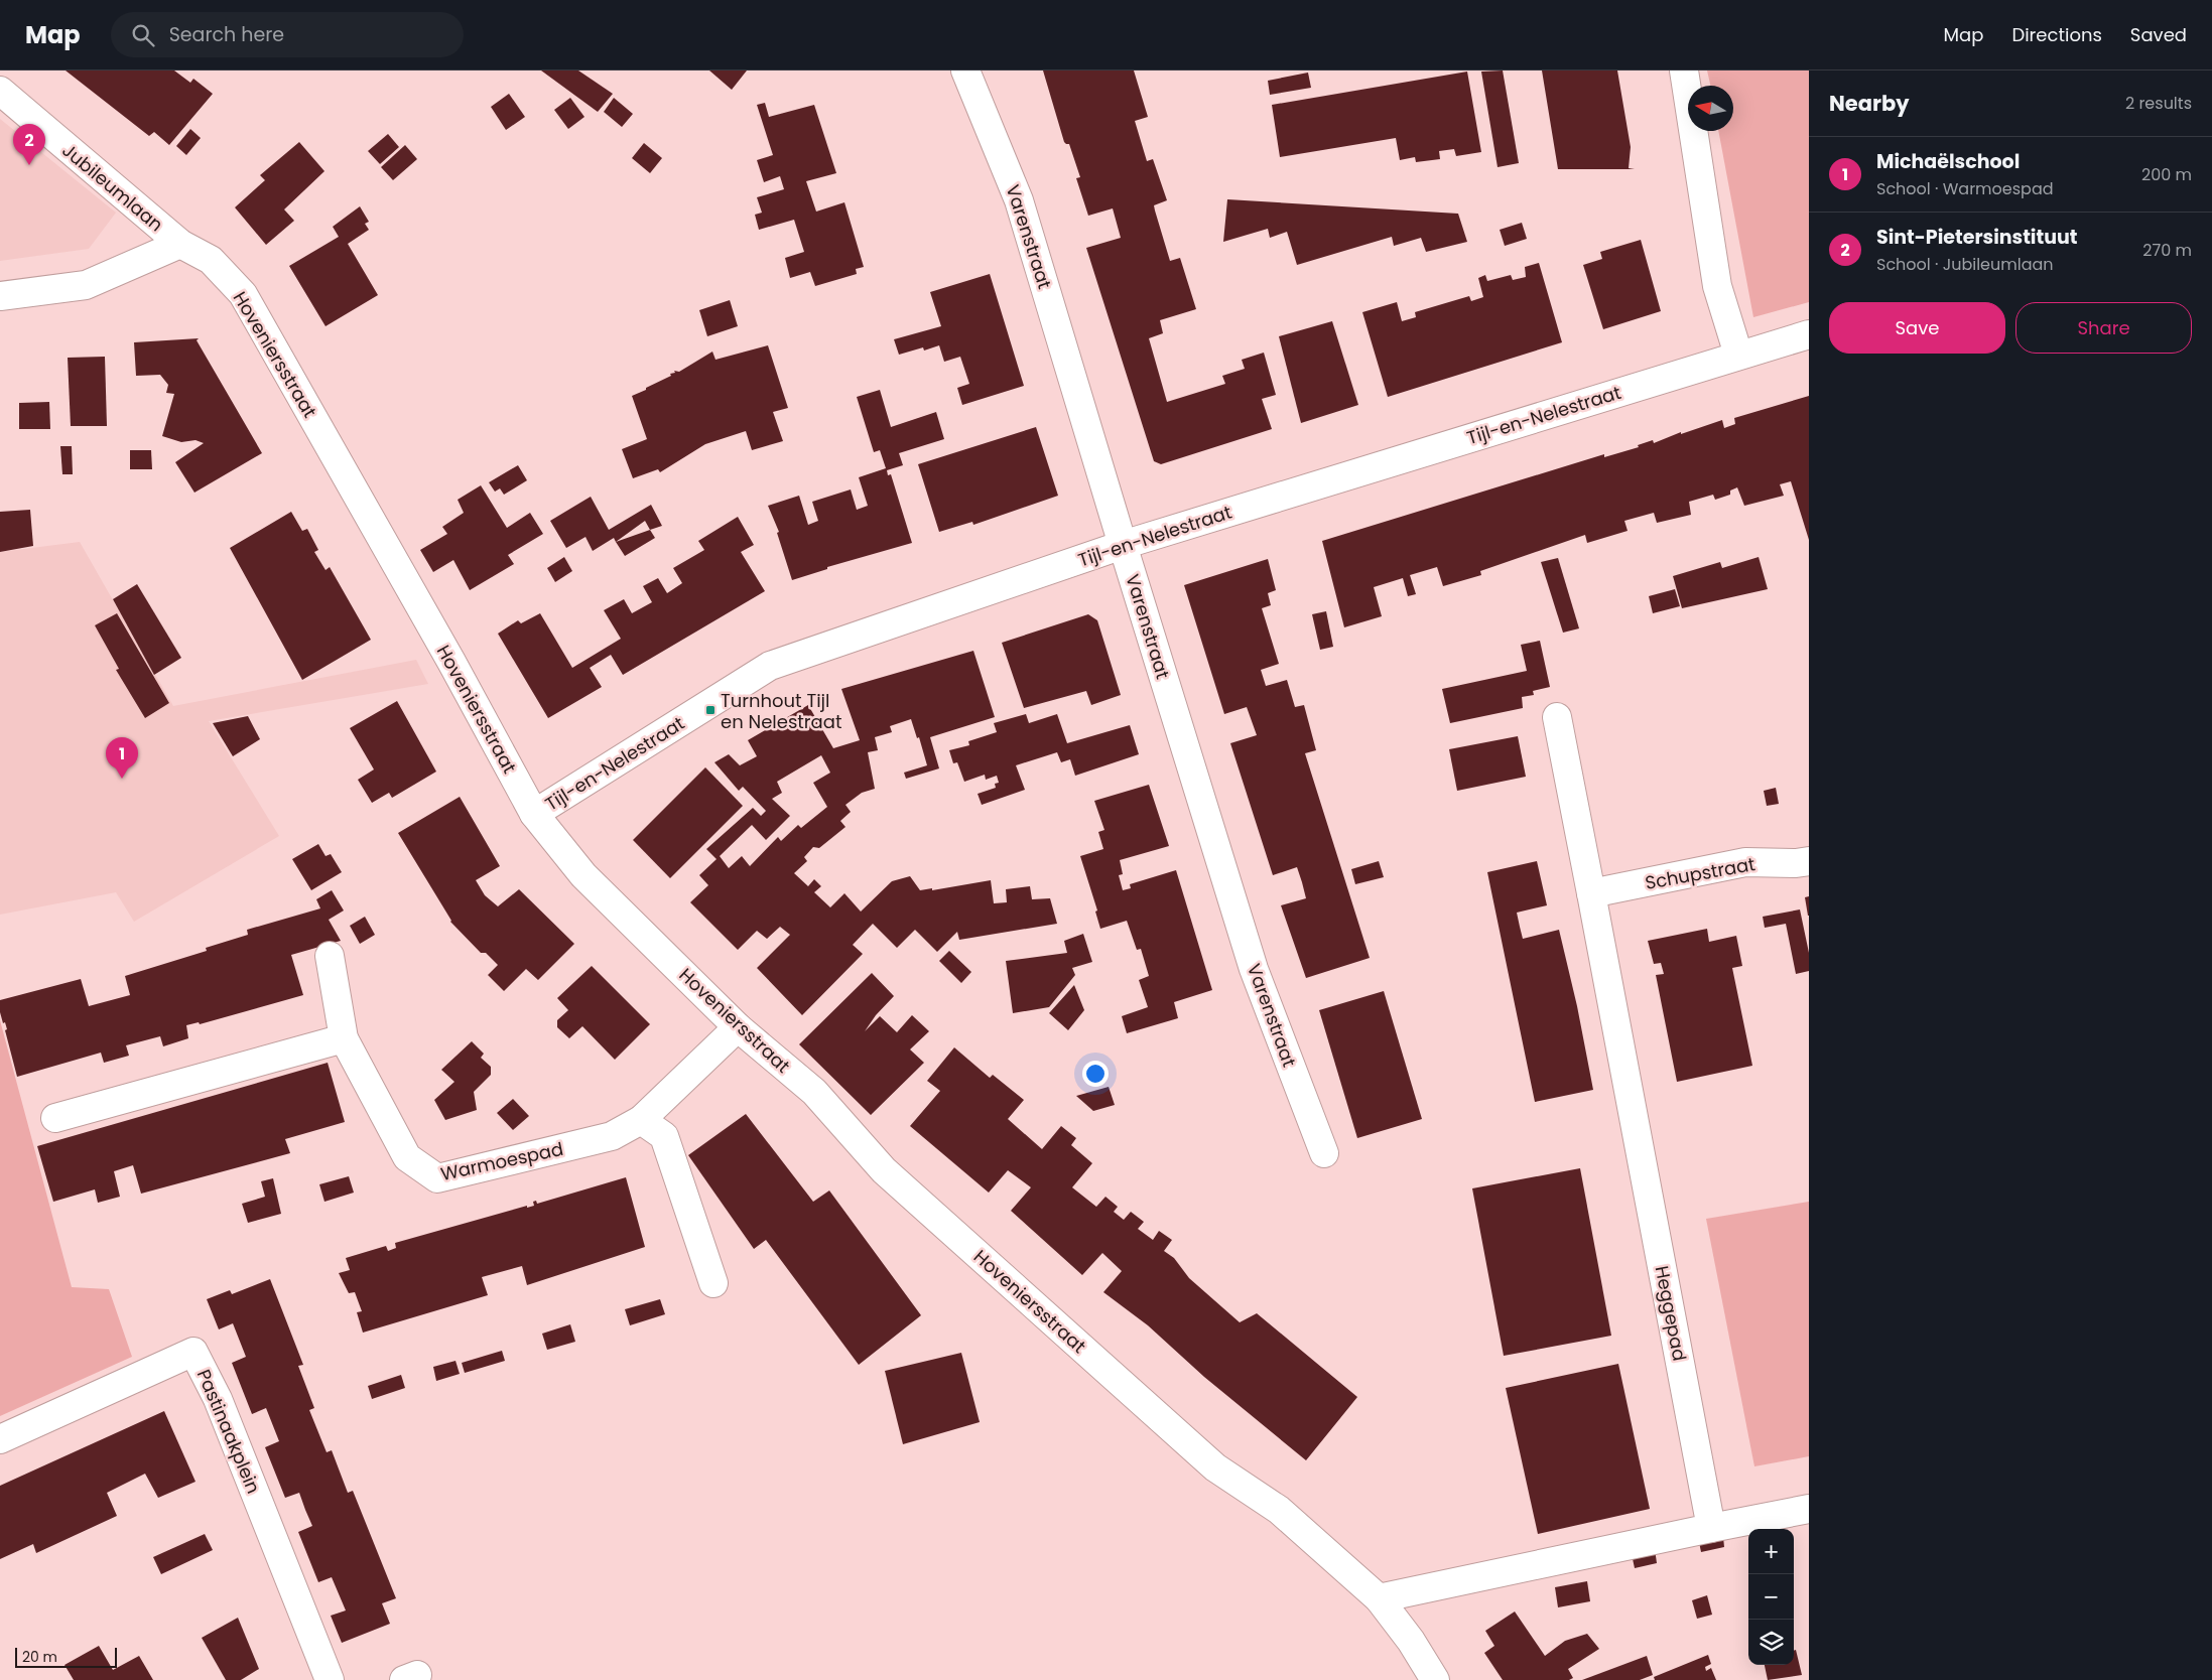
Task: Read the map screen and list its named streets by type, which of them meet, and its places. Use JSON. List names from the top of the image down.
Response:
{
  "streets": {
    "street": [
      "Jubileumlaan",
      "Varenstraat",
      "Hoveniersstraat",
      "Tijl-en-Nelestraat",
      "Schupstraat",
      "Warmoespad",
      "Heggepad",
      "Pastinaakplein"
    ]
  },
  "crossings": [
    ["Jubileumlaan", "Hoveniersstraat"],
    ["Varenstraat", "Tijl-en-Nelestraat"],
    ["Hoveniersstraat", "Tijl-en-Nelestraat"],
    ["Hoveniersstraat", "Warmoespad"],
    ["Schupstraat", "Heggepad"]
  ],
  "places": {
    "transit": ["Turnhout Tijl en Nelestraat"]
  },
  "scale_bar": "20 m",
  "north": "left",
  "page": {
    "header": "Map",
    "search": "Search here",
    "nav": ["Map", "Directions", "Saved"],
    "heading": ["Nearby", "2 results"],
    "pins": ["2", "1"],
    "list": [
      {
        "mark": "1",
        "name": "Michaëlschool",
        "note": "School · Warmoespad",
        "value": "200 m"
      },
      {
        "mark": "2",
        "name": "Sint-Pietersinstituut",
        "note": "School · Jubileumlaan",
        "value": "270 m"
      }
    ],
    "buttons": ["Save", "Share"],
    "map_buttons": ["+", "−"],
    "scale": "20 m"
  }
}
